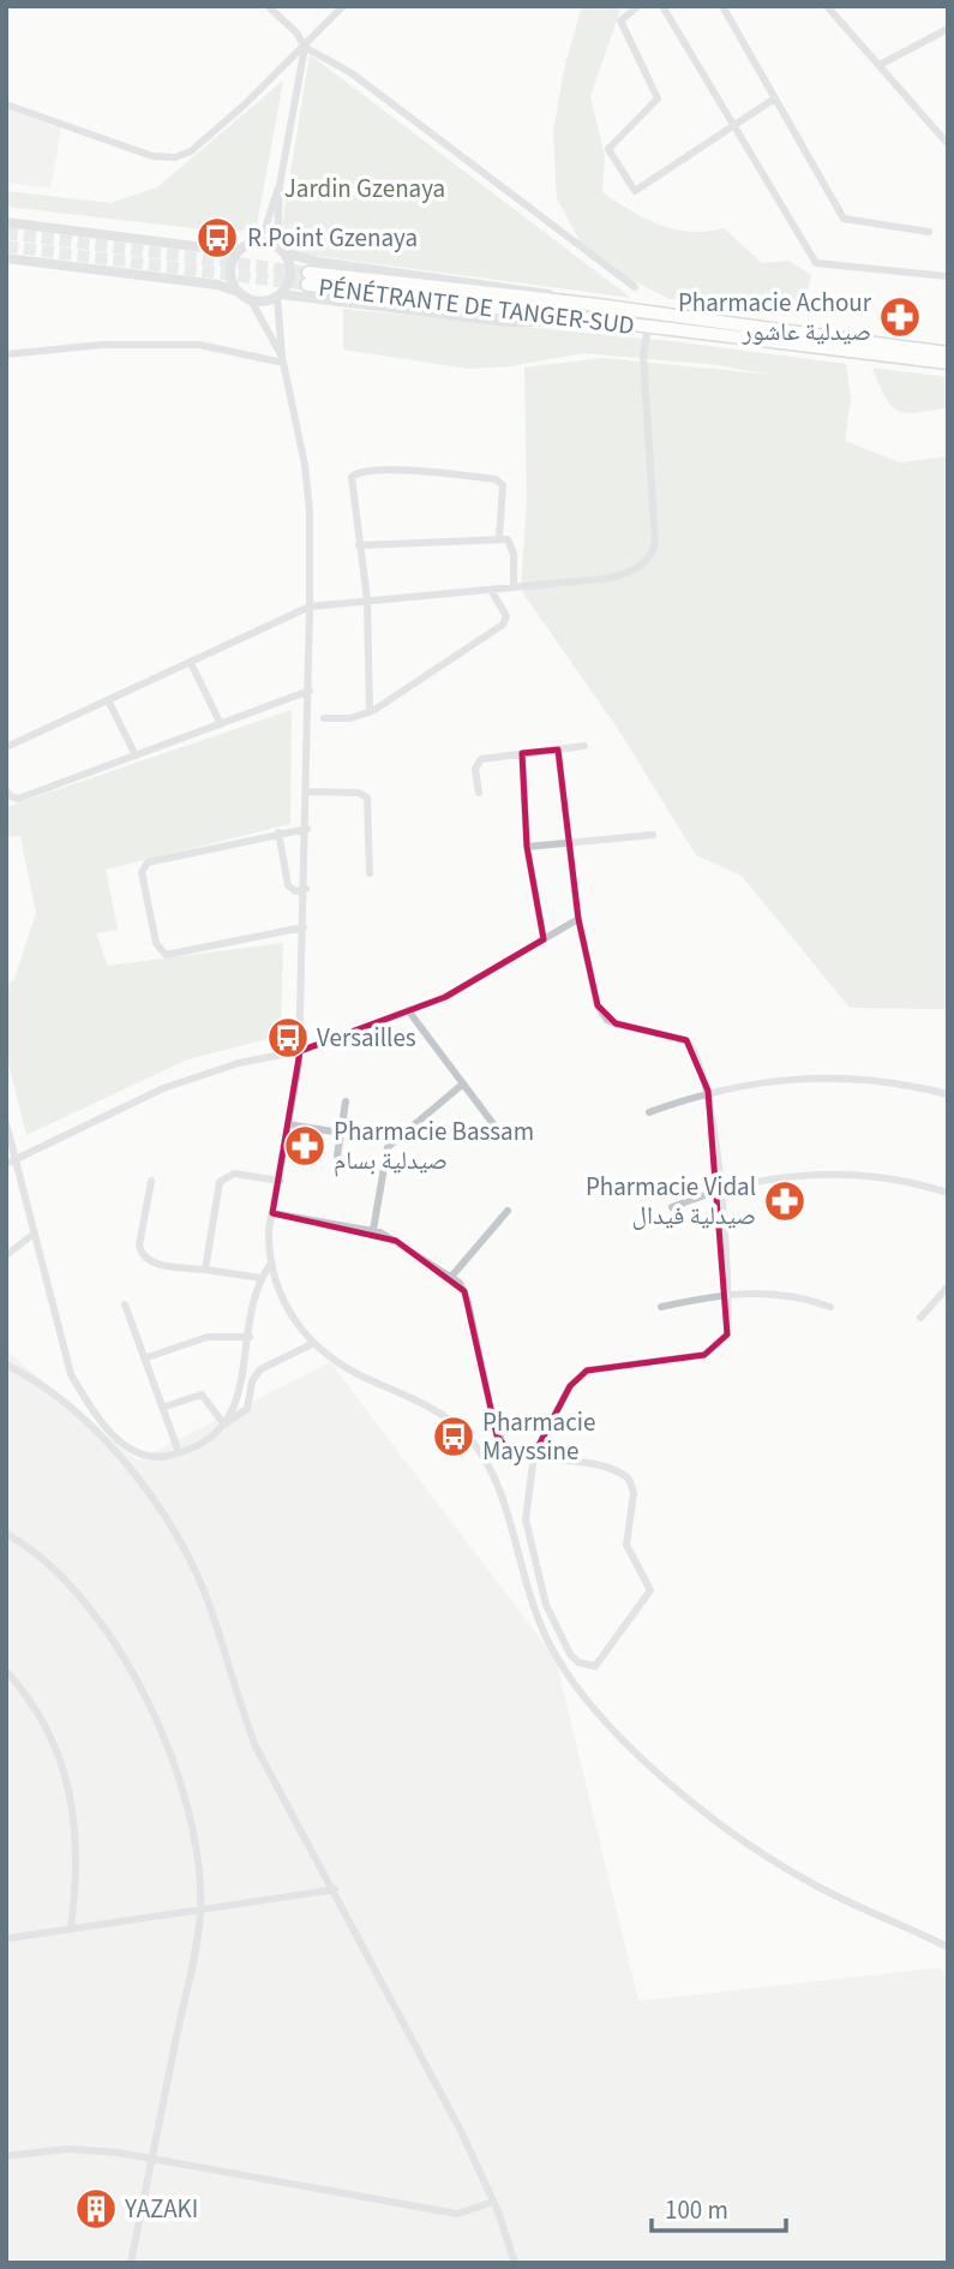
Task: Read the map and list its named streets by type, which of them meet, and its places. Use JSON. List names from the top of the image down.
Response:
{
  "streets": {
    "highway": ["PÉNÉTRANTE DE TANGER-SUD"]
  },
  "parks": ["Jardin Gzenaya"],
  "places": {
    "bus stop": ["R.Point Gzenaya", "Versailles", "Pharmacie Mayssine"],
    "pharmacy": ["Pharmacie Achour صيدلية عاشور", "Pharmacie Bassam صيدلية بسام", "Pharmacie Vidal صيدلية فيدال"],
    "building": ["YAZAKI"]
  },
  "scale_bar": "100 m"
}
